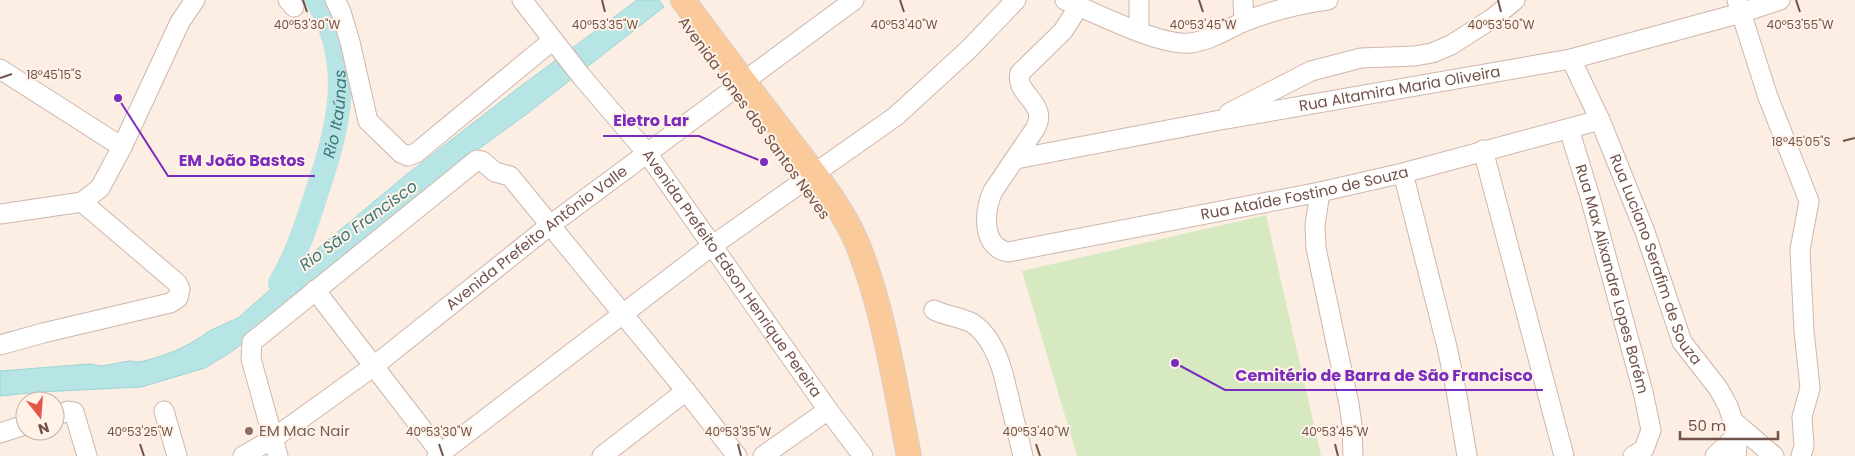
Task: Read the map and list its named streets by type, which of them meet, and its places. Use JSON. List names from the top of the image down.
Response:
{
  "streets": {
    "main road": ["Avenida Jones dos Santos Neves"],
    "street": [
      "Rua Altamira Maria Oliveira",
      "Rua Ataíde Fostino de Souza",
      "Avenida Prefeito Antônio Valle",
      "Rua Luciano Serafim de Souza",
      "Avenida Prefeito Edson Henrique Pereira",
      "Rua Max Alixandre Lopes Borém"
    ]
  },
  "crossings": [
    ["Rua Altamira Maria Oliveira", "Rua Ataíde Fostino de Souza"],
    ["Rua Altamira Maria Oliveira", "Rua Luciano Serafim de Souza"],
    ["Avenida Jones dos Santos Neves", "Avenida Prefeito Antônio Valle"],
    ["Rua Ataíde Fostino de Souza", "Rua Luciano Serafim de Souza"],
    ["Rua Ataíde Fostino de Souza", "Rua Max Alixandre Lopes Borém"],
    ["Avenida Prefeito Antônio Valle", "Avenida Prefeito Edson Henrique Pereira"]
  ],
  "water": ["Rio Itaúnas", "Rio São Francisco"],
  "places": [
    "EM João Bastos",
    "Eletro Lar",
    "Cemitério de Barra de São Francisco",
    "EM Mac Nair"
  ],
  "scale_bar": "50 m",
  "north": "bottom",
  "coordinates": [
    "40°53'30\"W",
    "40°53'35\"W",
    "40°53'40\"W",
    "40°53'45\"W",
    "40°53'50\"W",
    "40°53'55\"W",
    "18°45'15\"S",
    "18°45'05\"S",
    "40°53'25\"W"
  ]
}
